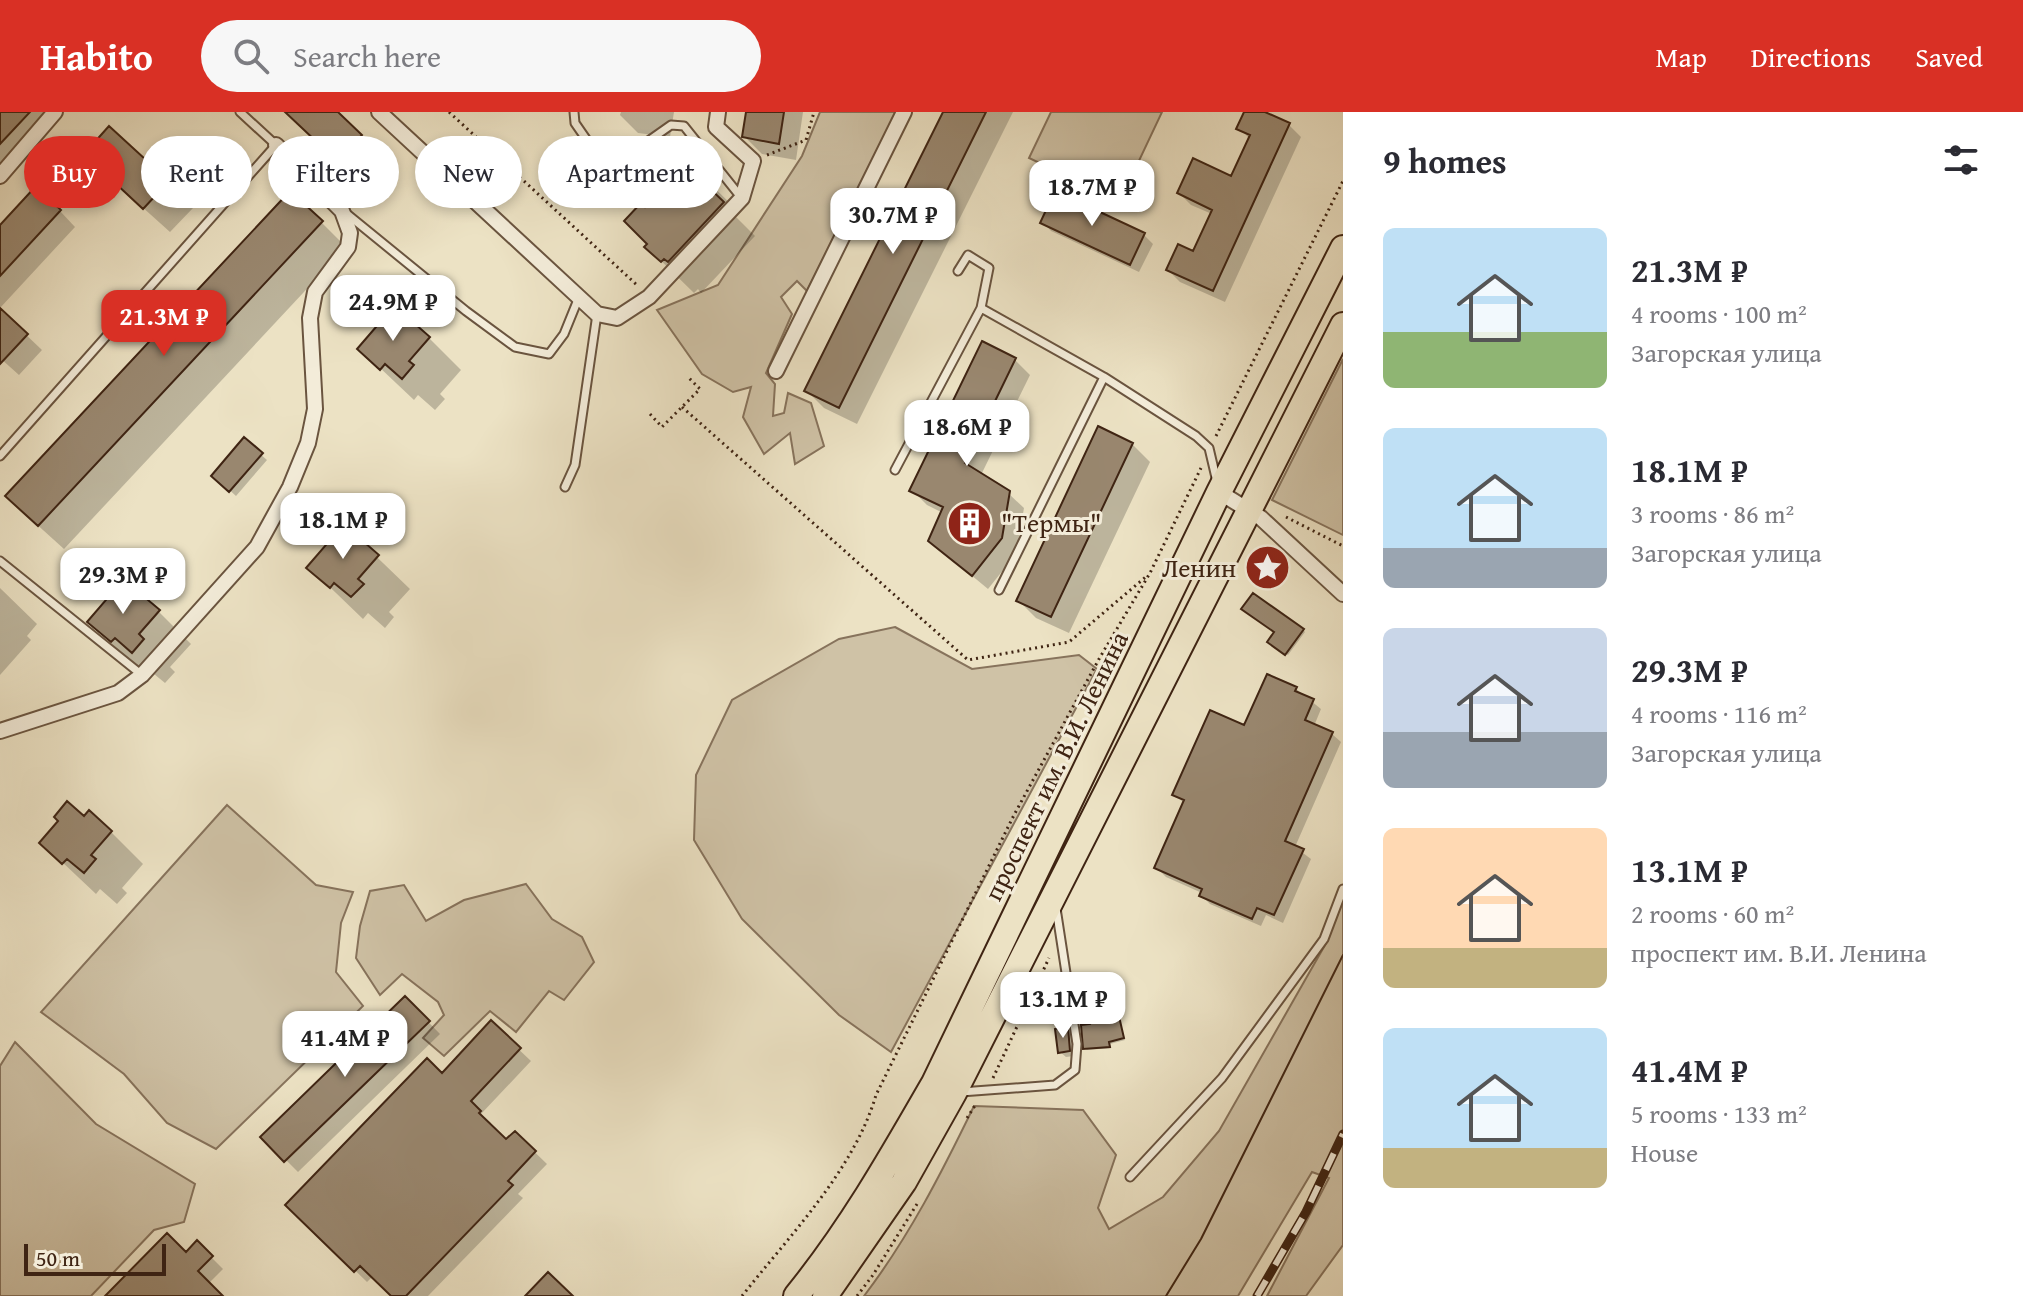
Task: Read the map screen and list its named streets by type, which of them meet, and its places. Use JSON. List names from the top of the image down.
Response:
{
  "streets": {
    "main road": ["проспект им. В.И. Ленина"]
  },
  "places": {
    "building": ["\"Термы\""],
    "place": ["Ленин"]
  },
  "scale_bar": "50 m",
  "page": {
    "header": "Habito",
    "search": "Search here",
    "nav": ["Map", "Directions", "Saved"],
    "heading": "9 homes",
    "chip": [
      "Buy",
      "Rent",
      "Filters",
      "New",
      "Apartment"
    ],
    "price": [
      "18.7M ₽",
      "30.7M ₽",
      "24.9M ₽",
      "21.3M ₽",
      "18.6M ₽",
      "18.1M ₽",
      "29.3M ₽",
      "13.1M ₽",
      "41.4M ₽"
    ],
    "list": [
      {
        "name": "21.3M ₽",
        "note": "4 rooms · 100 m² · Загорская улица"
      },
      {
        "name": "18.1M ₽",
        "note": "3 rooms · 86 m² · Загорская улица"
      },
      {
        "name": "29.3M ₽",
        "note": "4 rooms · 116 m² · Загорская улица"
      },
      {
        "name": "13.1M ₽",
        "note": "2 rooms · 60 m² · проспект им. В.И. Ленина"
      },
      {
        "name": "41.4M ₽",
        "note": "5 rooms · 133 m² · House"
      }
    ],
    "scale": "50 m"
  }
}
